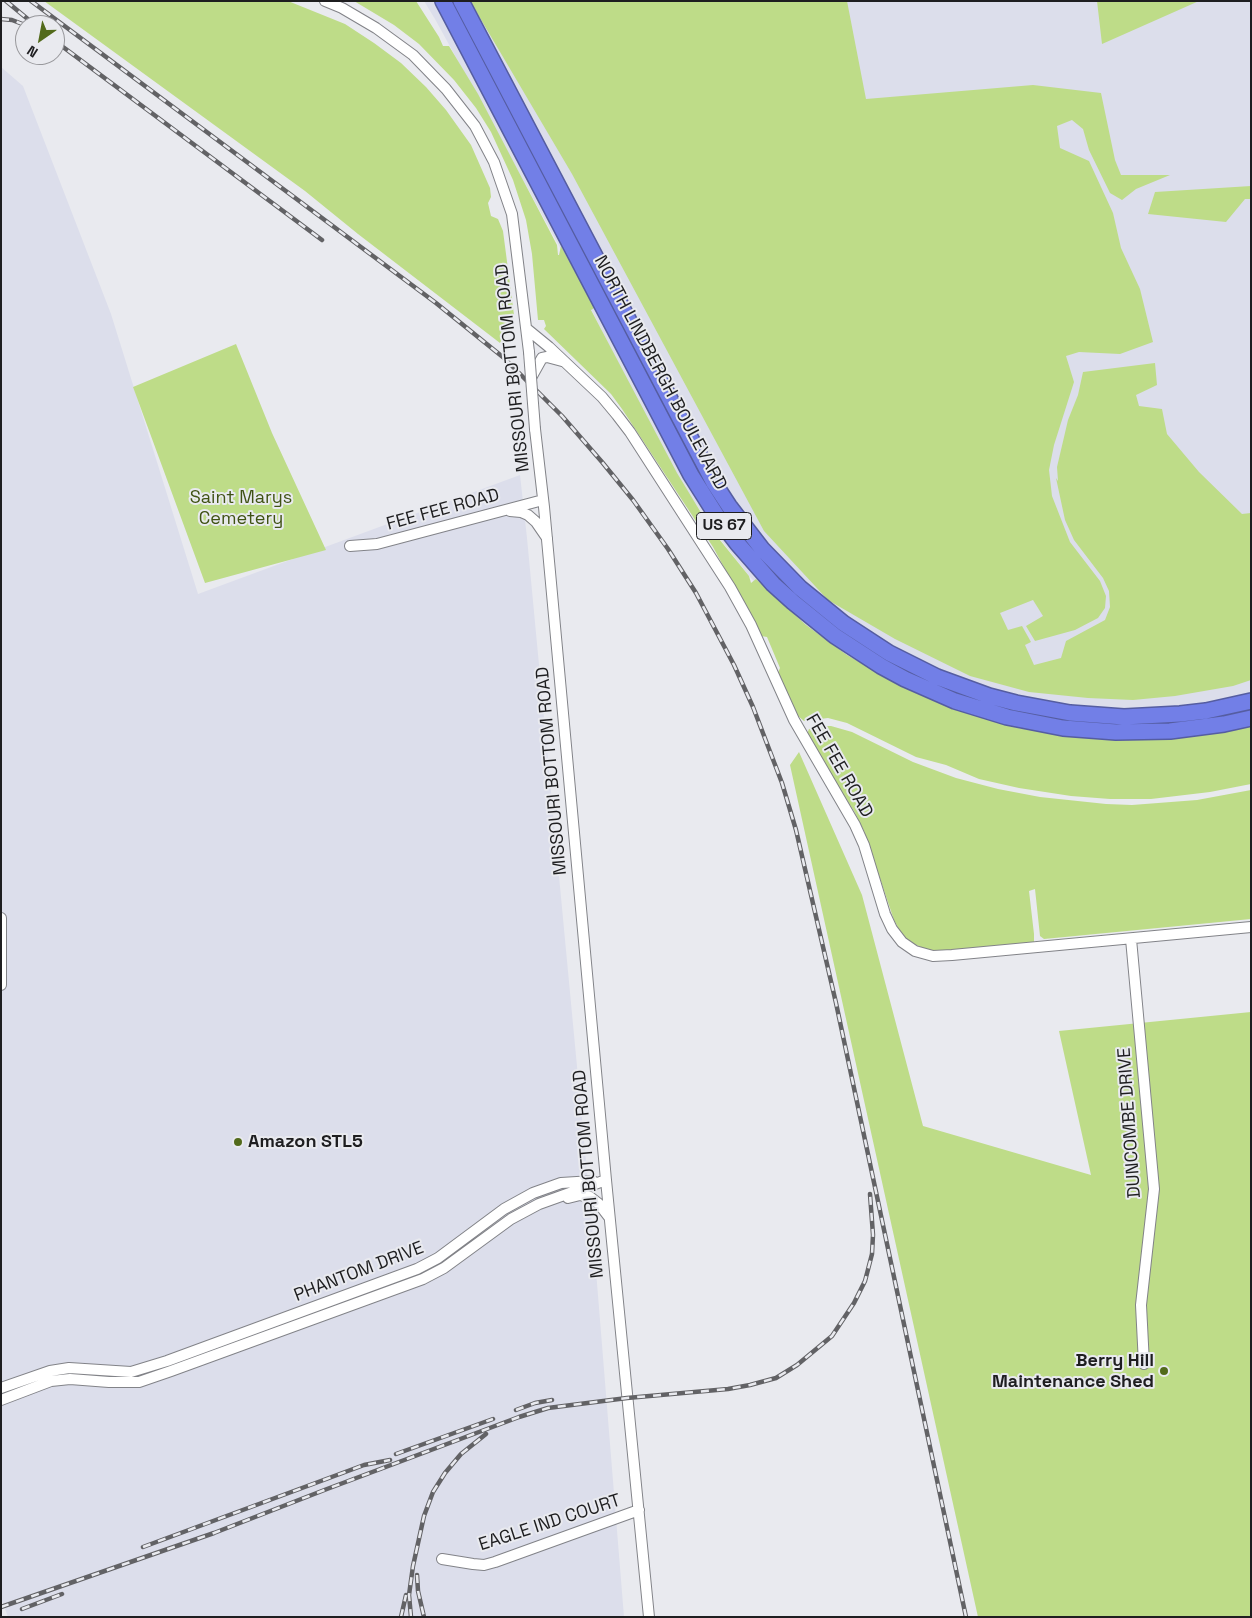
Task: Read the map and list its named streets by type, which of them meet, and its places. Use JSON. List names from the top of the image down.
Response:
{
  "streets": {
    "highway": ["NORTH LINDBERGH BOULEVARD", "US 67"],
    "street": [
      "MISSOURI BOTTOM ROAD",
      "FEE FEE ROAD",
      "DUNCOMBE DRIVE",
      "PHANTOM DRIVE",
      "EAGLE IND COURT"
    ]
  },
  "crossings": [
    ["MISSOURI BOTTOM ROAD", "FEE FEE ROAD"],
    ["MISSOURI BOTTOM ROAD", "PHANTOM DRIVE"],
    ["MISSOURI BOTTOM ROAD", "EAGLE IND COURT"],
    ["FEE FEE ROAD", "DUNCOMBE DRIVE"]
  ],
  "parks": ["Saint Marys Cemetery"],
  "places": ["Amazon STL5", "Berry Hill Maintenance Shed"],
  "north": "bottom left"
}
